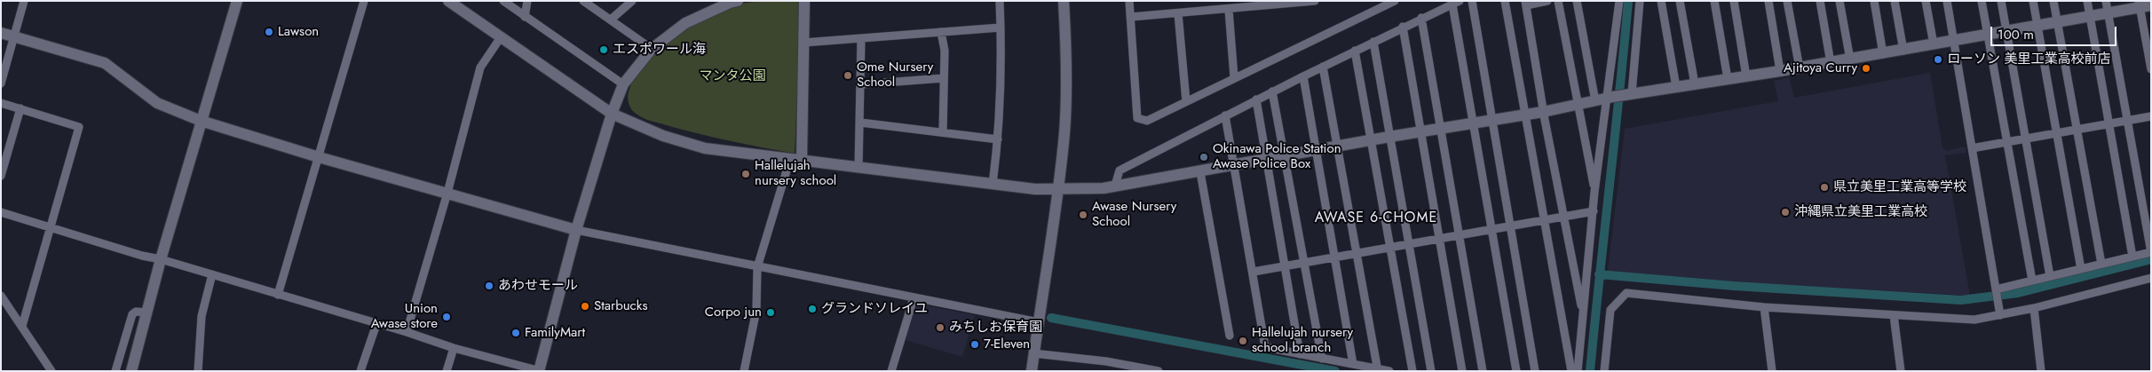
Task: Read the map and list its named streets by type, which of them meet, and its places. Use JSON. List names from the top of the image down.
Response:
{
  "districts": ["AWASE 6-CHOME"],
  "parks": ["マンタ公園"],
  "places": [
    "Lawson",
    "エスポワール海",
    "ローソン 美里工業高校前店",
    "Ajitoya Curry",
    "Ome Nursery School",
    "Okinawa Police Station Awase Police Box",
    "Hallelujah nursery school",
    "県立美里工業高等学校",
    "沖縄県立美里工業高校",
    "Awase Nursery School",
    "あわせモール",
    "Starbucks",
    "グランドソレイユ",
    "Corpo jun",
    "Union Awase store",
    "みちしお保育園",
    "FamilyMart",
    "Hallelujah nursery school branch",
    "7-Eleven"
  ],
  "scale_bar": "100 m"
}
